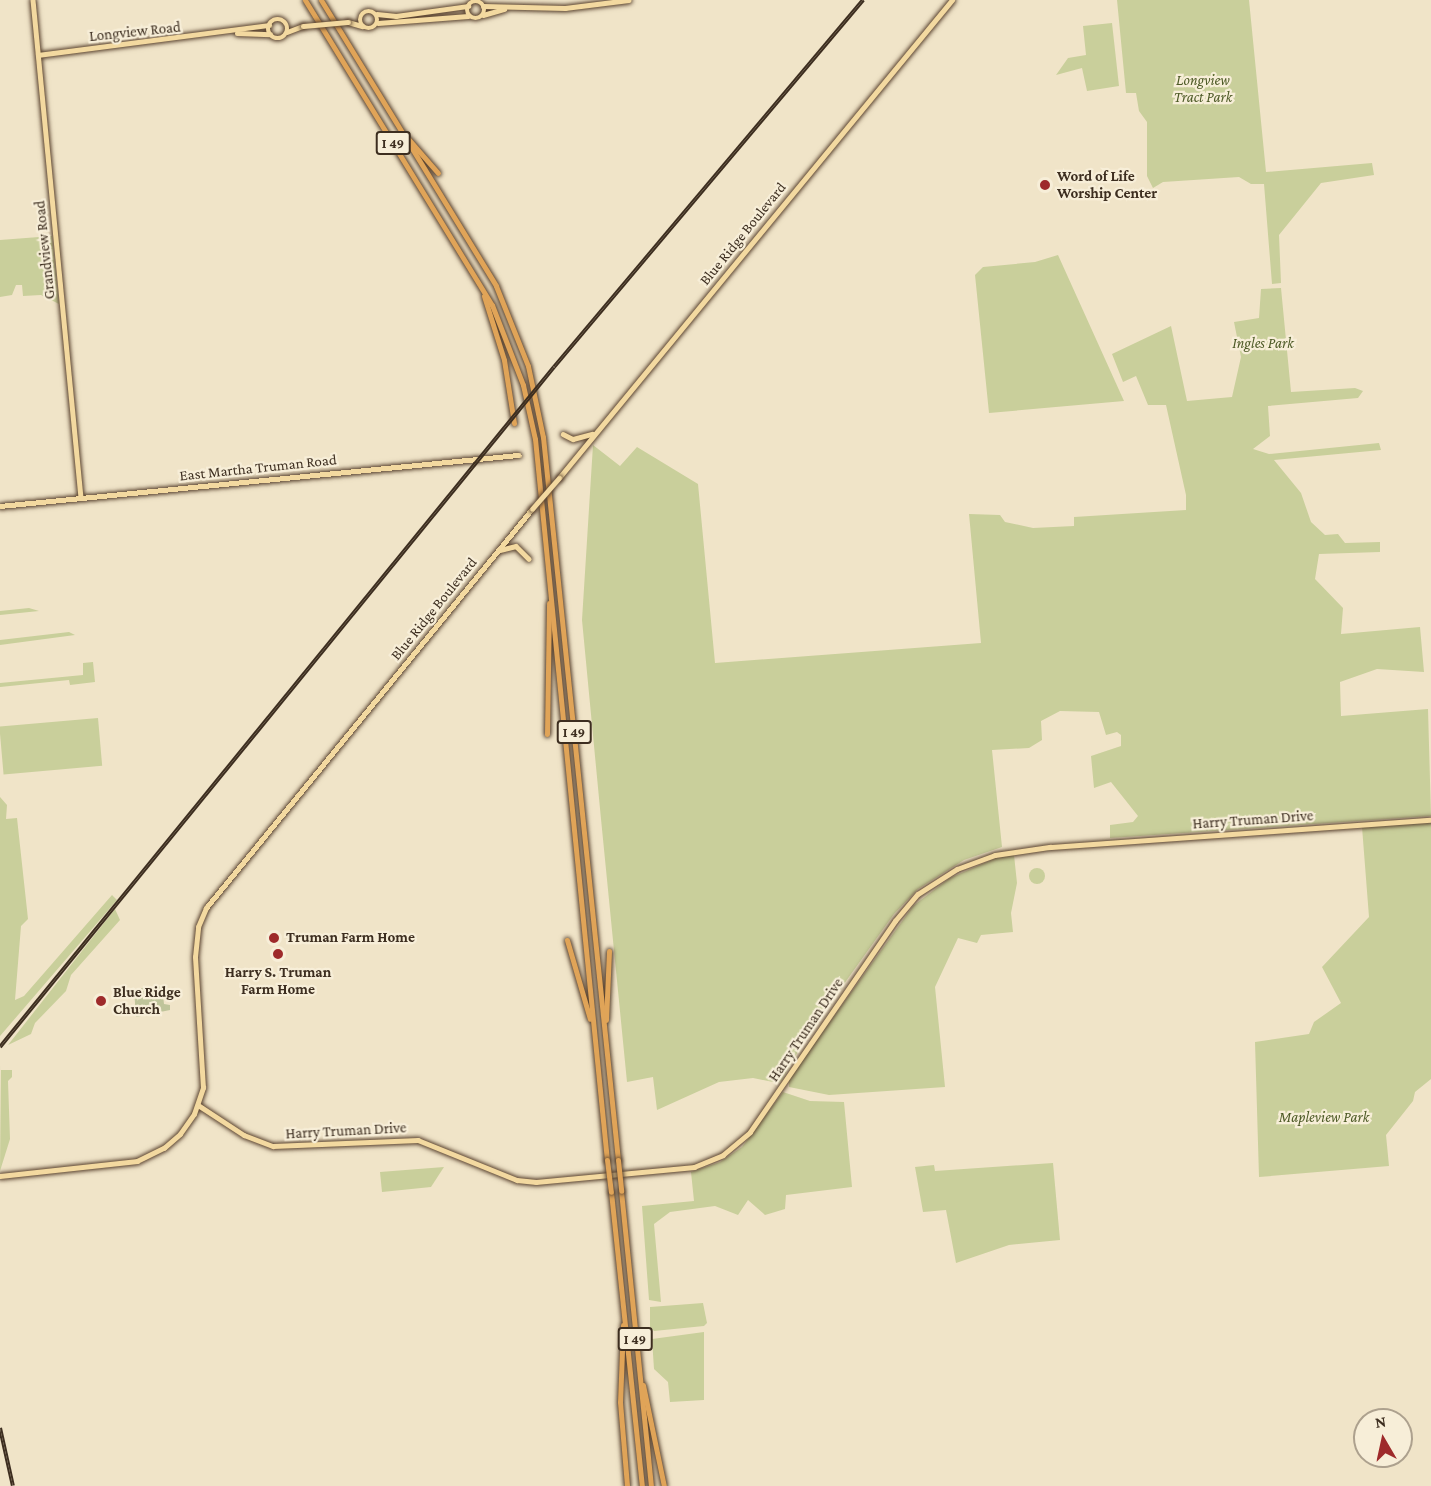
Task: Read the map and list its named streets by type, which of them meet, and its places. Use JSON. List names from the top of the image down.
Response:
{
  "streets": {
    "highway": ["I 49"],
    "main road": [
      "Longview Road",
      "Blue Ridge Boulevard",
      "Grandview Road",
      "East Martha Truman Road",
      "Harry Truman Drive"
    ]
  },
  "crossings": [
    ["Longview Road", "Grandview Road"],
    ["Blue Ridge Boulevard", "Harry Truman Drive"],
    ["Grandview Road", "East Martha Truman Road"]
  ],
  "parks": ["Longview Tract Park", "Ingles Park", "Mapleview Park"],
  "places": [
    "Word of Life Worship Center",
    "Truman Farm Home",
    "Harry S. Truman Farm Home",
    "Blue Ridge Church"
  ],
  "north": "top"
}
